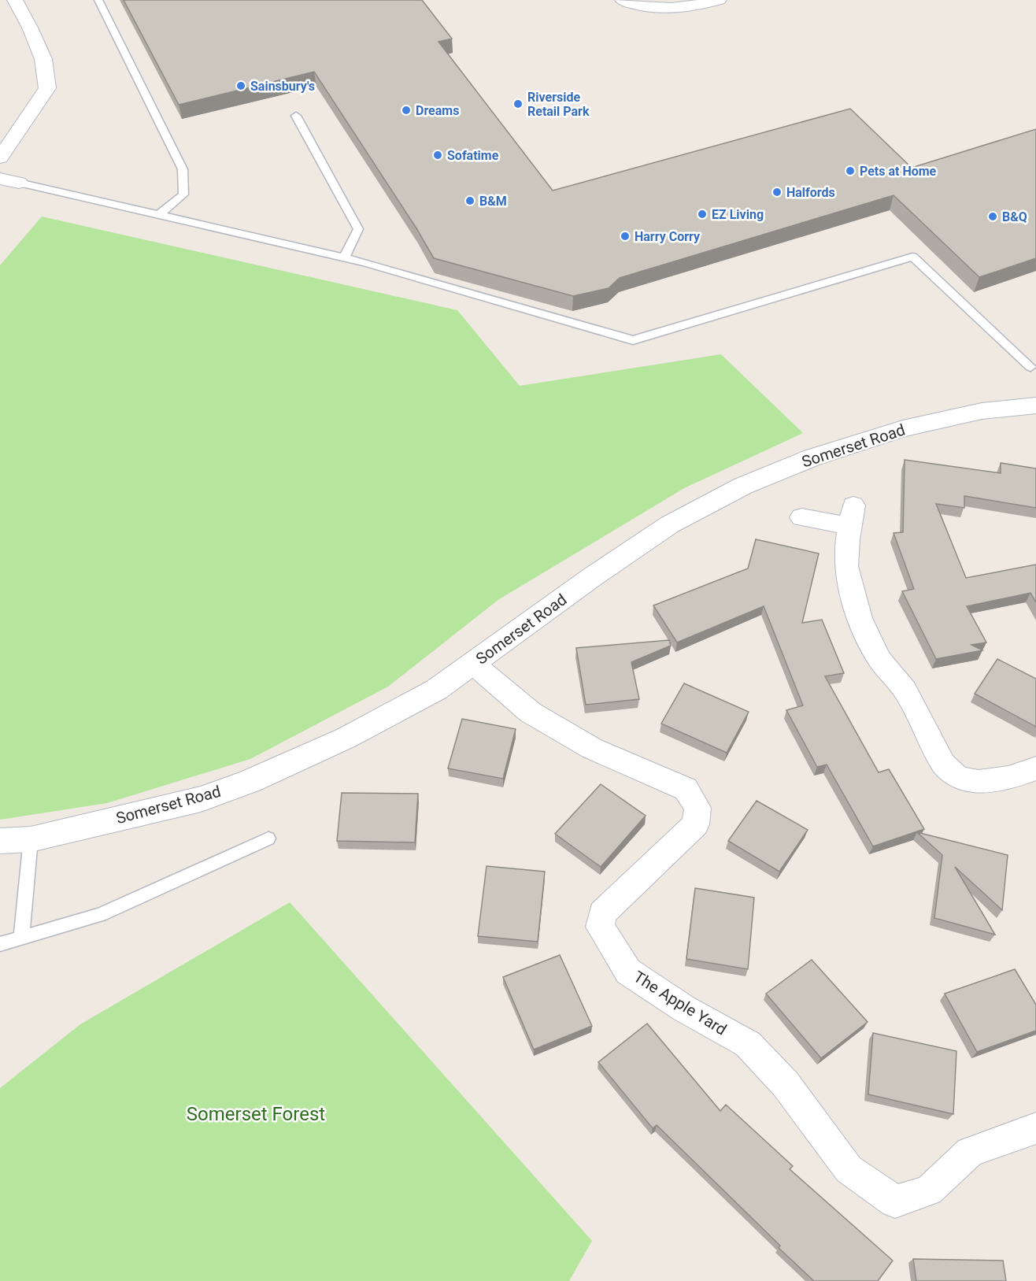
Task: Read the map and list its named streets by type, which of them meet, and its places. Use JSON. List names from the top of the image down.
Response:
{
  "streets": {
    "street": ["Somerset Road", "The Apple Yard"]
  },
  "crossings": [
    ["Somerset Road", "The Apple Yard"]
  ],
  "parks": ["Somerset Forest"],
  "places": [
    "Sainsbury's",
    "Riverside Retail Park",
    "Dreams",
    "Sofatime",
    "Pets at Home",
    "Halfords",
    "B&M",
    "EZ Living",
    "B&Q",
    "Harry Corry"
  ]
}
